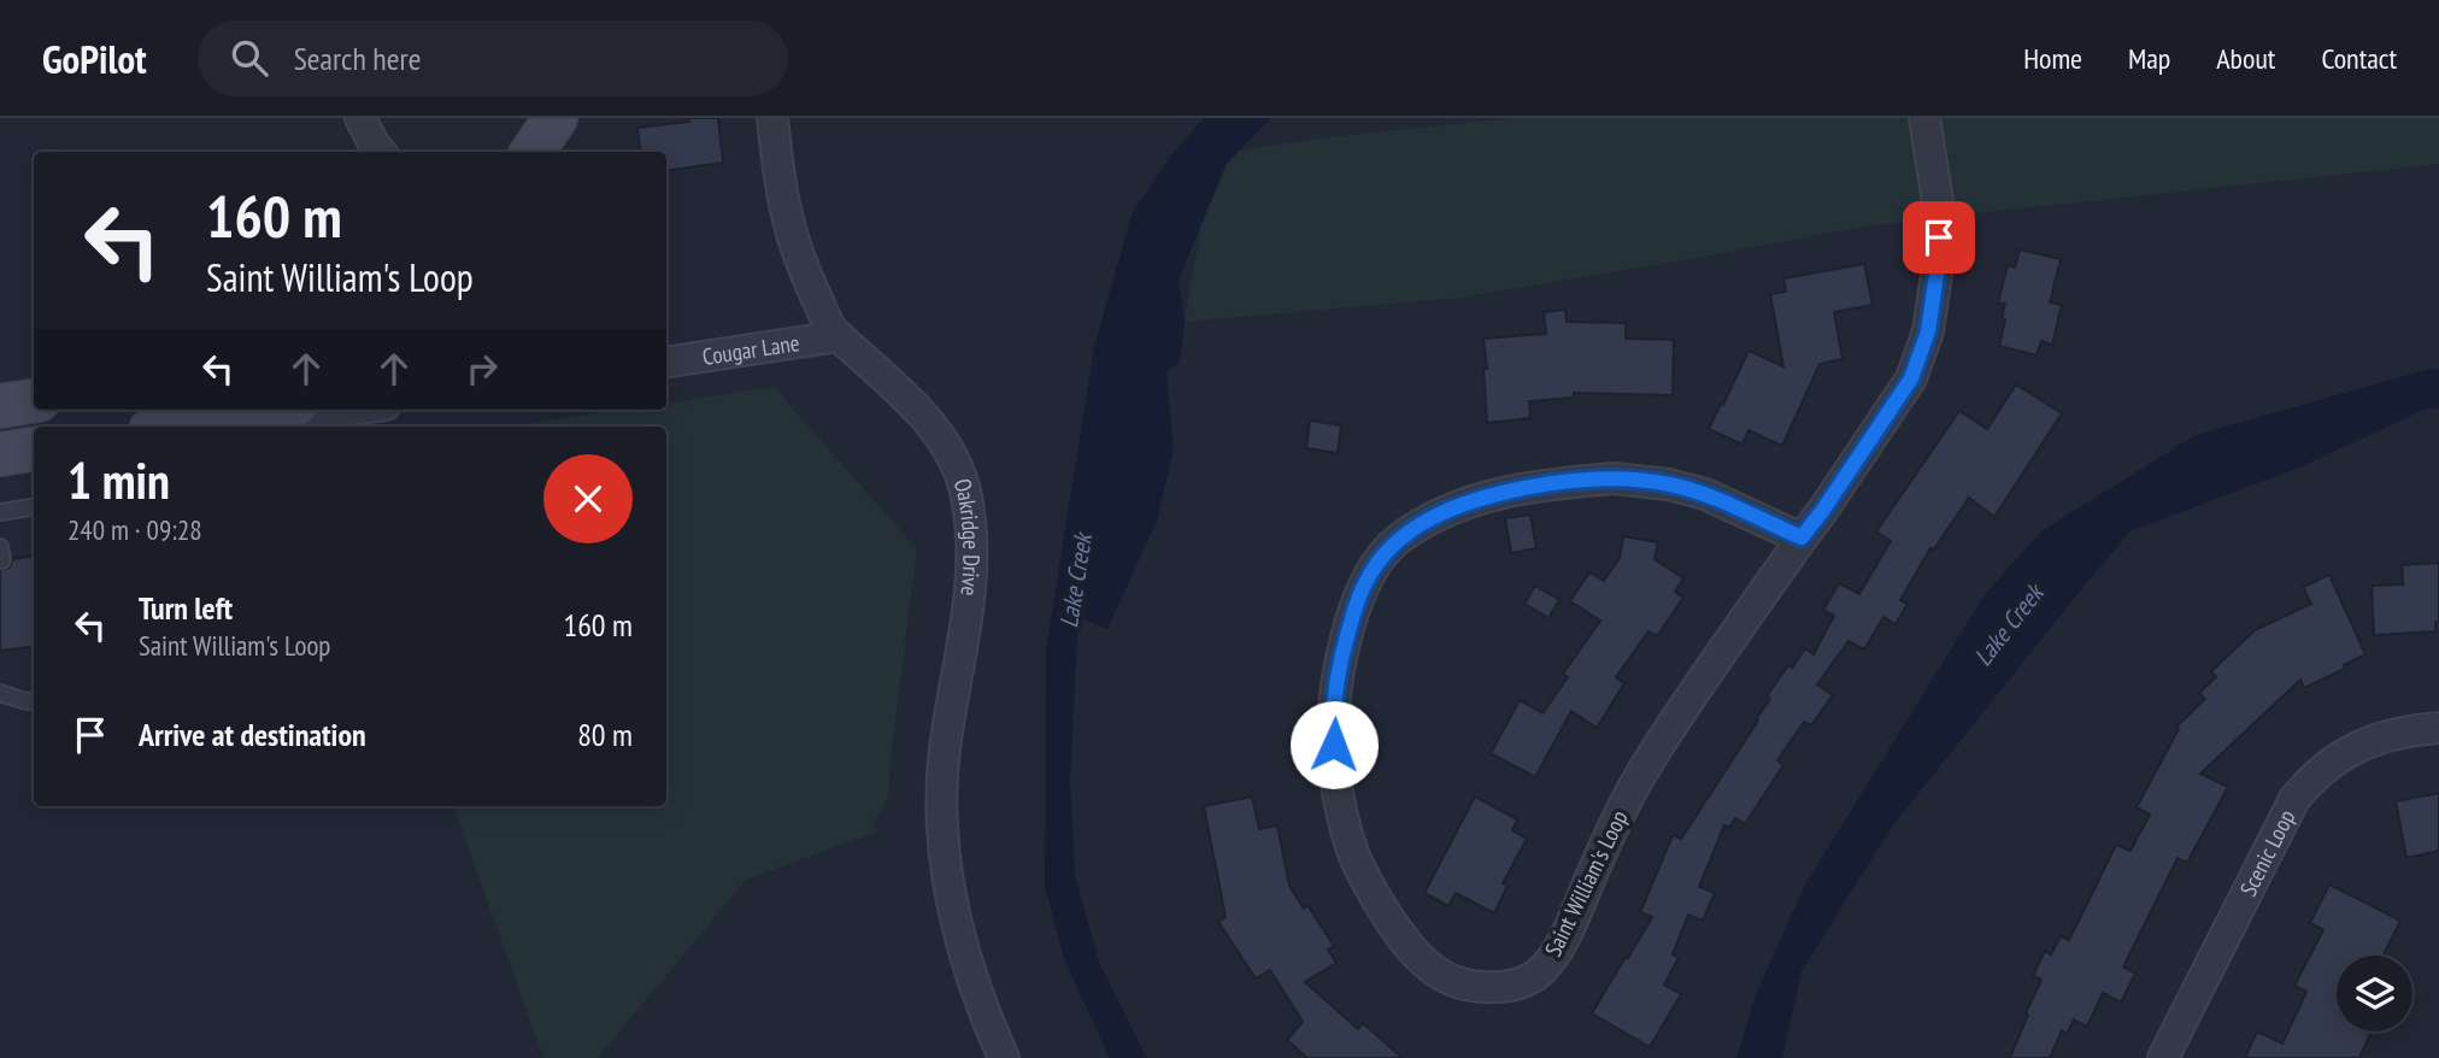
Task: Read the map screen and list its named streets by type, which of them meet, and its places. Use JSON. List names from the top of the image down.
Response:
{
  "streets": {
    "street": [
      "Cougar Lane",
      "Oakridge Drive",
      "Scenic Loop",
      "Saint William's Loop"
    ]
  },
  "crossings": [
    ["Cougar Lane", "Oakridge Drive"]
  ],
  "water": ["Lake Creek"],
  "page": {
    "header": "GoPilot",
    "search": "Search here",
    "nav": [
      "Home",
      "Map",
      "About",
      "Contact"
    ],
    "turn": ["160 m", "Saint William's Loop"],
    "heading": ["1 min", "240 m · 09:28"],
    "list": [
      {
        "name": "Turn left",
        "note": "Saint William's Loop",
        "value": "160 m"
      },
      {
        "name": "Arrive at destination",
        "value": "80 m"
      }
    ]
  }
}
